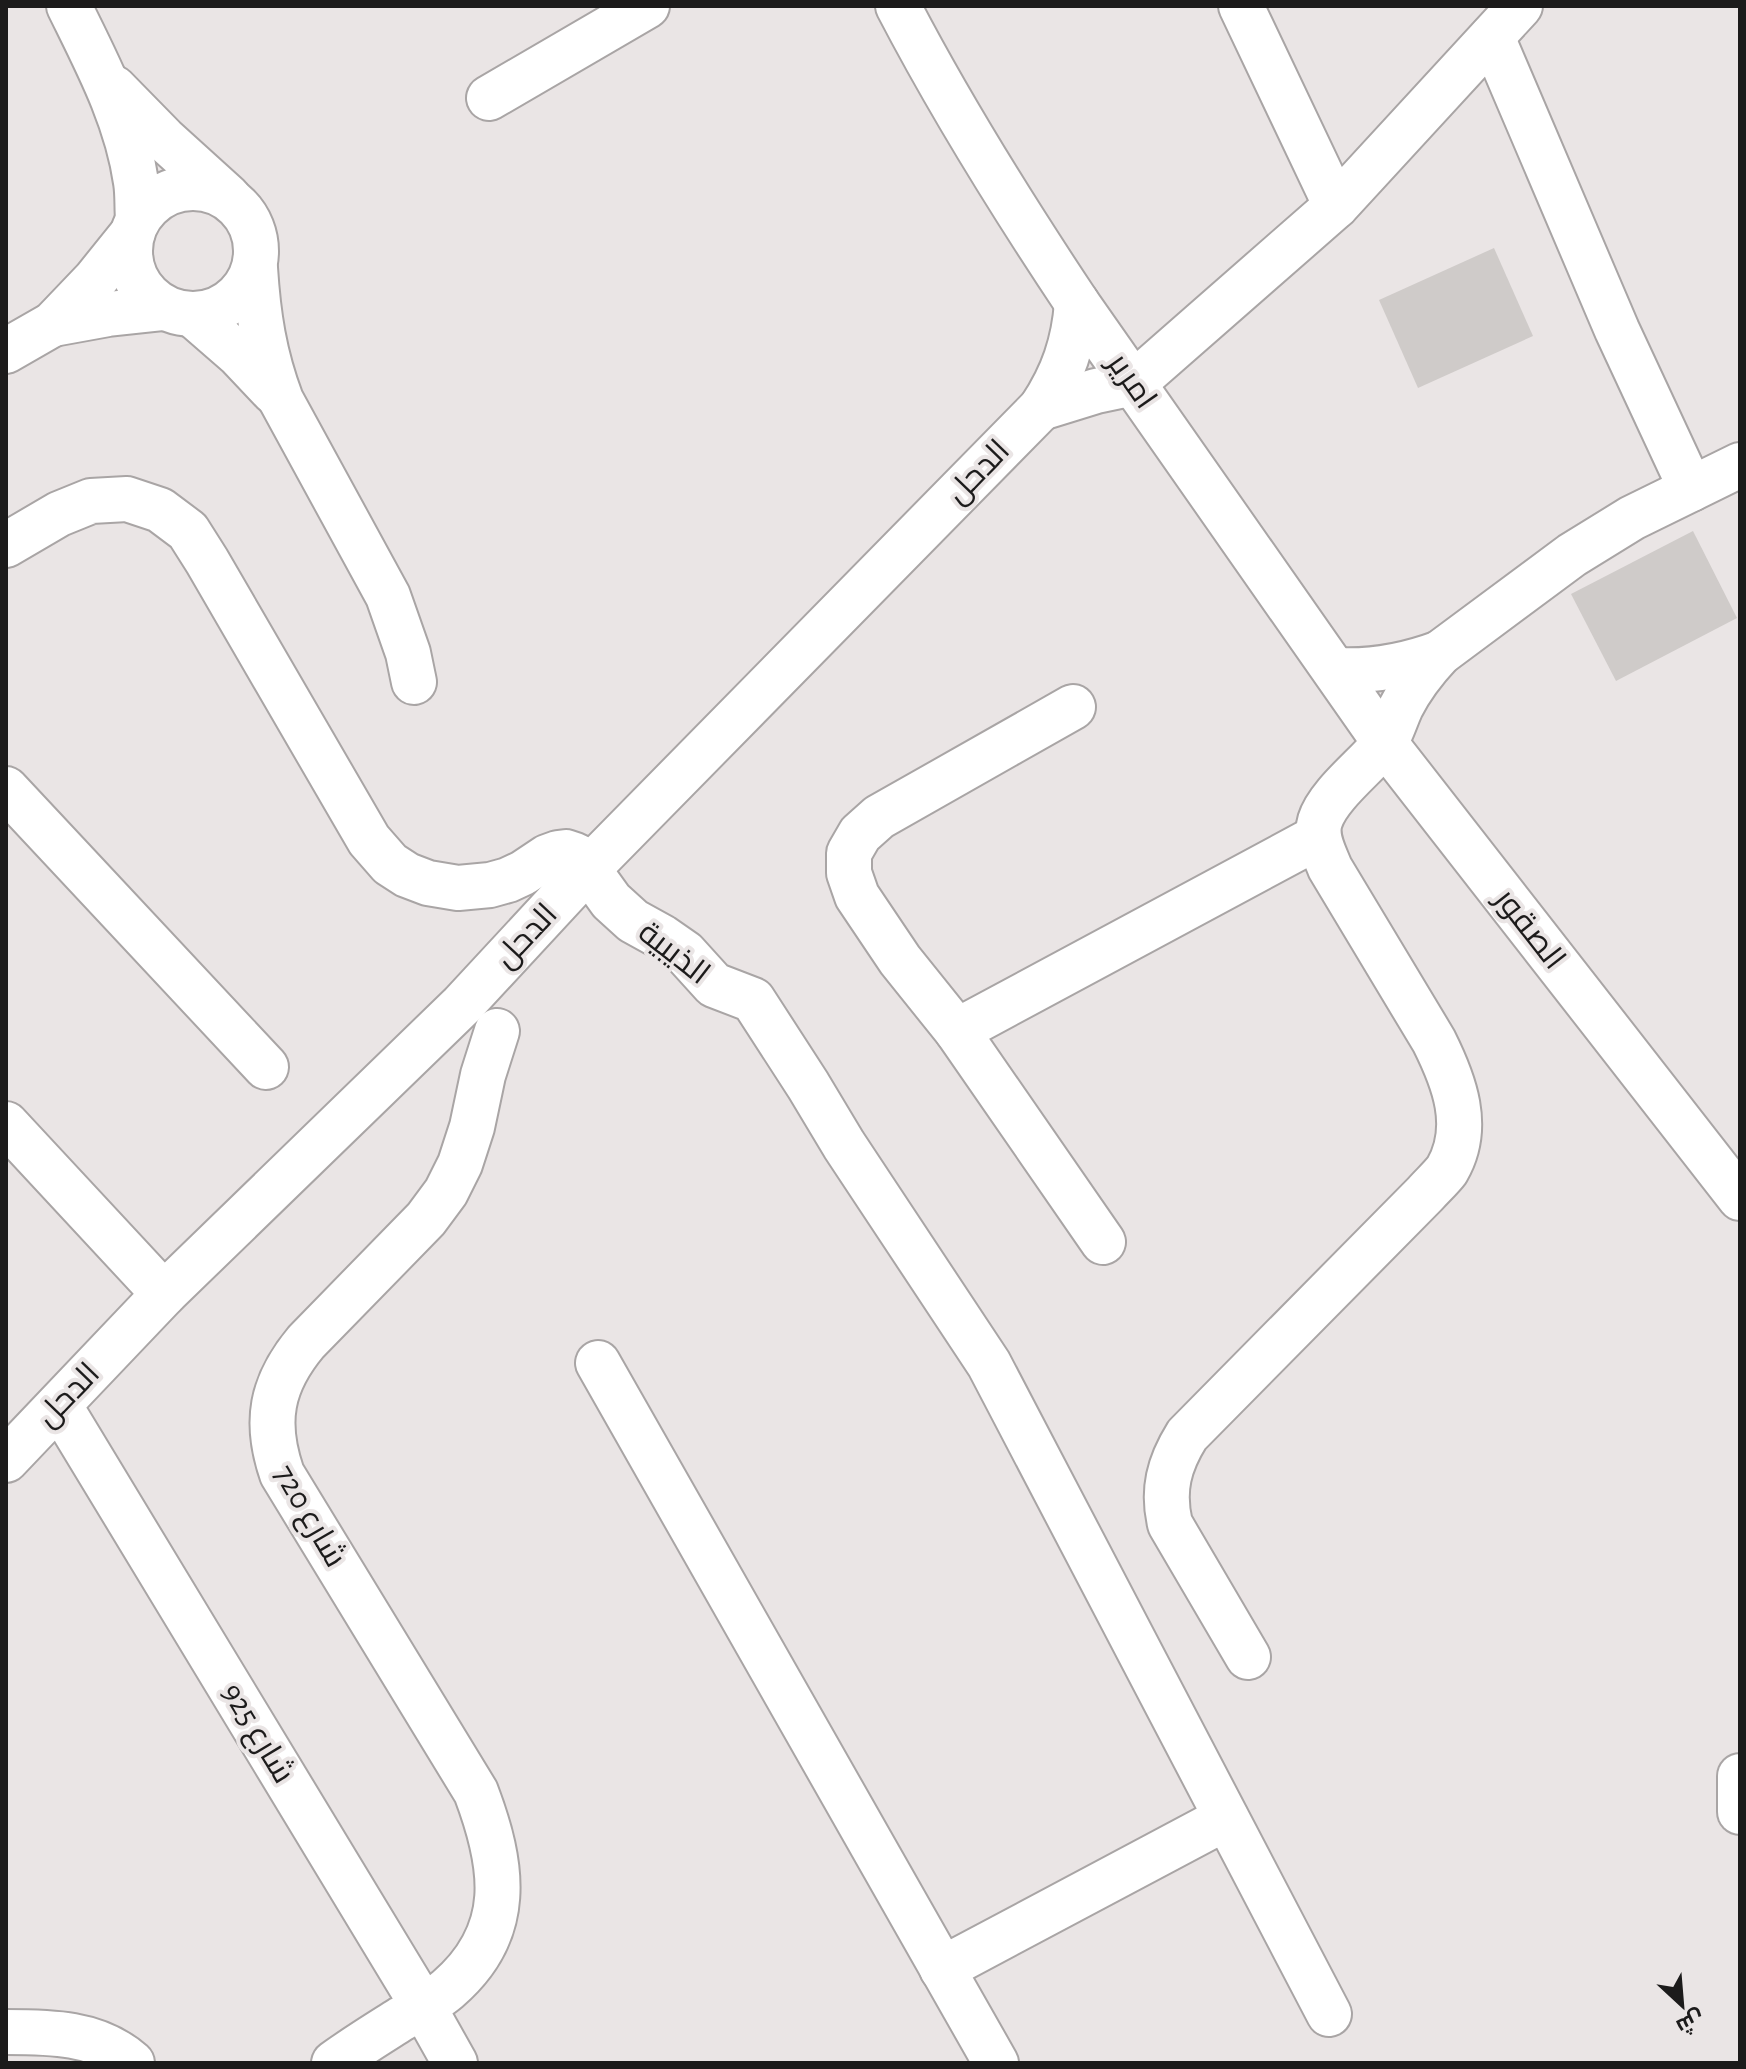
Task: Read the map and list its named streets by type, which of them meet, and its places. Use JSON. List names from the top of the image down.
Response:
{
  "streets": {
    "street": [
      "امرير",
      "الدحل",
      "الصقور",
      "الذيبية",
      "شارع 720",
      "شارع 925"
    ]
  },
  "crossings": [
    ["امرير", "الصقور"],
    ["الدحل", "الذيبية"],
    ["الدحل", "شارع 925"],
    ["شارع 720", "شارع 925"]
  ],
  "north": "bottom right"
}
